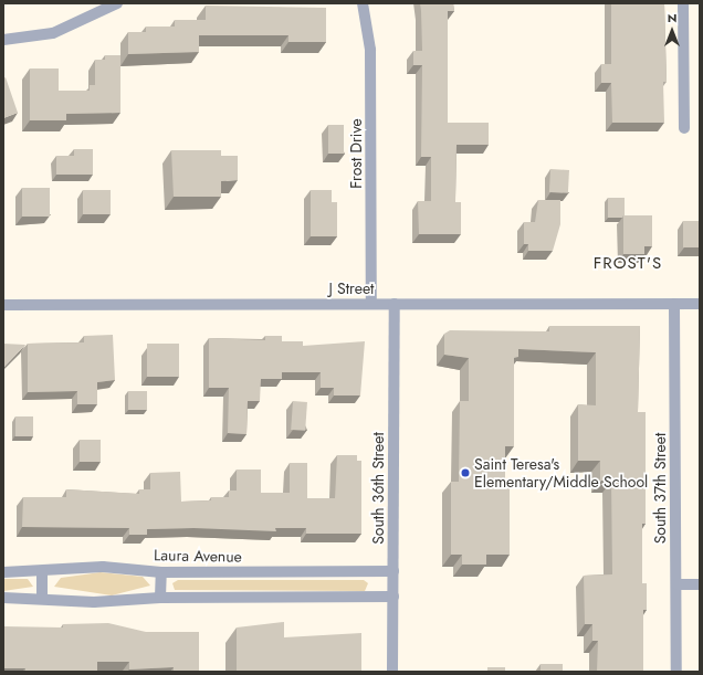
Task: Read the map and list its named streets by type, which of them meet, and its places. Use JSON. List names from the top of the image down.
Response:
{
  "streets": {
    "street": [
      "Frost Drive",
      "J Street",
      "South 36th Street",
      "South 37th Street",
      "Laura Avenue"
    ]
  },
  "crossings": [
    ["Frost Drive", "J Street"],
    ["J Street", "South 36th Street"],
    ["J Street", "South 37th Street"],
    ["South 36th Street", "Laura Avenue"]
  ],
  "districts": ["FROST'S"],
  "places": ["Saint Teresa's Elementary/Middle School"],
  "north": "top"
}
